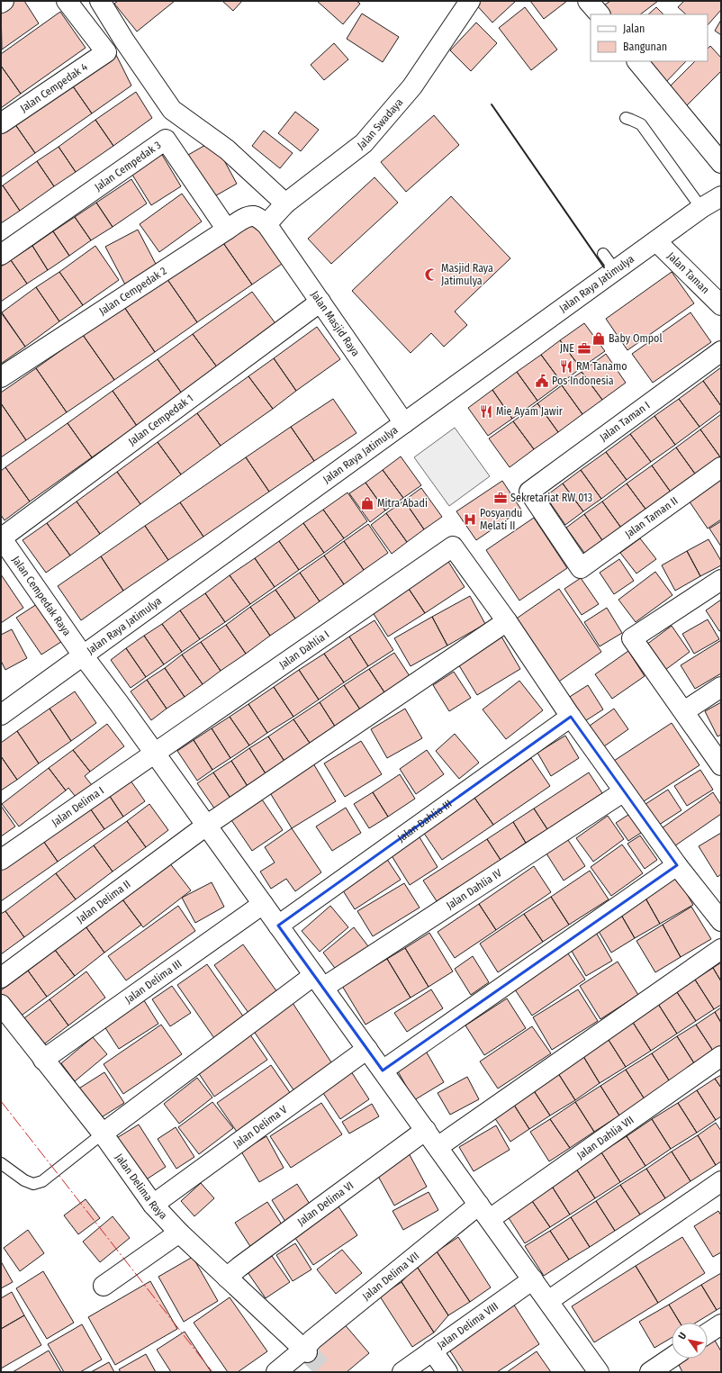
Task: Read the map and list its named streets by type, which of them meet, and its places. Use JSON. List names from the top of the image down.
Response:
{
  "streets": {
    "street": [
      "Jalan Cempedak 4",
      "Jalan Swadaya",
      "Jalan Cempedak 3",
      "Jalan Taman",
      "Jalan Raya Jatimulya",
      "Jalan Cempedak 2",
      "Jalan Masjid Raya",
      "Jalan Cempedak 1",
      "Jalan Taman I",
      "Jalan Taman II",
      "Jalan Cempedak Raya",
      "Jalan Dahlia I",
      "Jalan Delima I",
      "Jalan Dahlia III",
      "Jalan Dahlia IV",
      "Jalan Delima II",
      "Jalan Delima III",
      "Jalan Delima V",
      "Jalan Dahlia VII",
      "Jalan Delima Raya",
      "Jalan Delima VI",
      "Jalan Delima VII",
      "Jalan Delima VIII"
    ]
  },
  "crossings": [
    ["Jalan Swadaya", "Jalan Cempedak 2"],
    ["Jalan Swadaya", "Jalan Masjid Raya"],
    ["Jalan Cempedak 3", "Jalan Cempedak 2"],
    ["Jalan Taman", "Jalan Raya Jatimulya"],
    ["Jalan Raya Jatimulya", "Jalan Masjid Raya"],
    ["Jalan Raya Jatimulya", "Jalan Cempedak Raya"],
    ["Jalan Cempedak 2", "Jalan Masjid Raya"],
    ["Jalan Masjid Raya", "Jalan Cempedak 1"],
    ["Jalan Cempedak 1", "Jalan Cempedak Raya"],
    ["Jalan Taman I", "Jalan Taman II"],
    ["Jalan Cempedak Raya", "Jalan Dahlia I"],
    ["Jalan Cempedak Raya", "Jalan Delima I"],
    ["Jalan Cempedak Raya", "Jalan Dahlia III"],
    ["Jalan Cempedak Raya", "Jalan Dahlia IV"],
    ["Jalan Cempedak Raya", "Jalan Delima II"],
    ["Jalan Cempedak Raya", "Jalan Delima III"],
    ["Jalan Cempedak Raya", "Jalan Delima V"],
    ["Jalan Cempedak Raya", "Jalan Dahlia VII"],
    ["Jalan Cempedak Raya", "Jalan Delima VI"],
    ["Jalan Cempedak Raya", "Jalan Delima VII"],
    ["Jalan Cempedak Raya", "Jalan Delima VIII"],
    ["Jalan Dahlia I", "Jalan Delima I"],
    ["Jalan Dahlia I", "Jalan Delima II"],
    ["Jalan Dahlia IV", "Jalan Delima Raya"],
    ["Jalan Delima III", "Jalan Delima Raya"],
    ["Jalan Delima V", "Jalan Delima Raya"],
    ["Jalan Dahlia VII", "Jalan Delima VII"],
    ["Jalan Delima Raya", "Jalan Delima VI"],
    ["Jalan Delima Raya", "Jalan Delima VII"]
  ],
  "places": {
    "mosque": ["Masjid Raya Jatimulya"],
    "shop": ["Baby Ompol", "Mitra Abadi"],
    "office": ["JNE", "Sekretariat RW 013"],
    "restaurant": ["RM Tanamo", "Mie Ayam Jawir"],
    "public building": ["Pos Indonesia"],
    "hospital": ["Posyandu Melati II"]
  },
  "legend": ["Jalan", "Bangunan"],
  "north": "top left"
}
